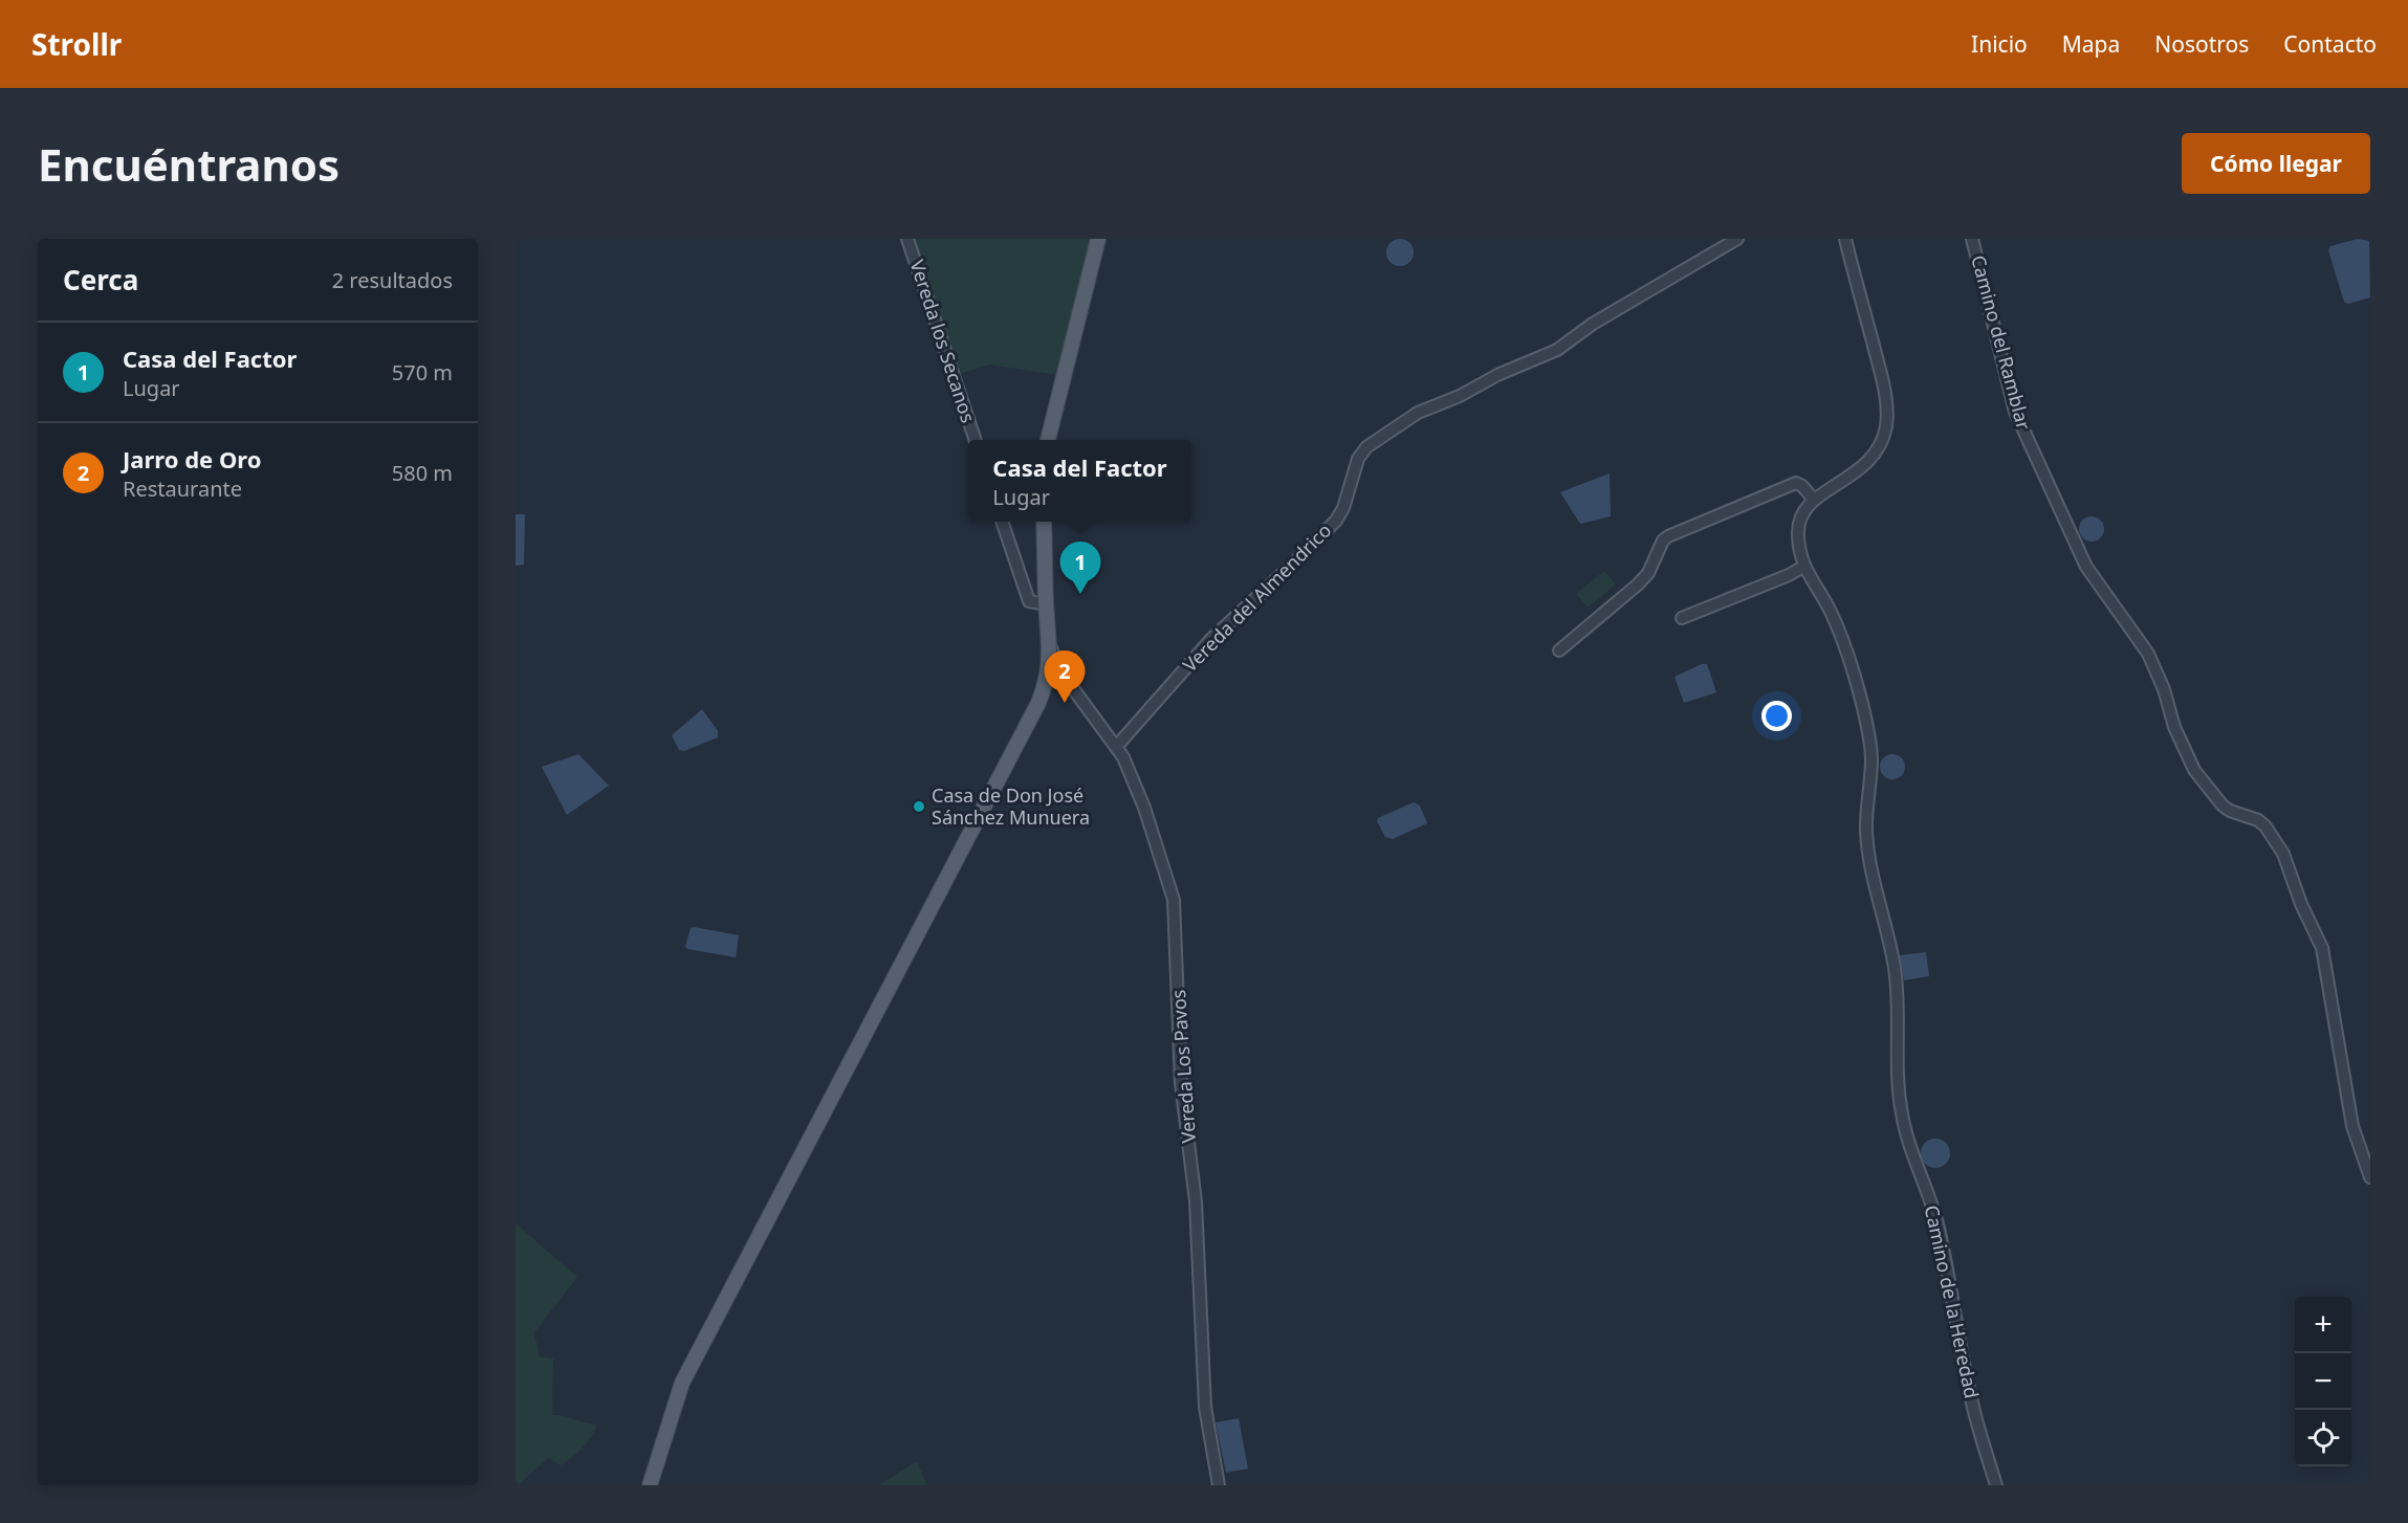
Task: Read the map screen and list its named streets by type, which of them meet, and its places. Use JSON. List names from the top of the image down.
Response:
{
  "streets": {
    "street": [
      "Vereda los Secanos",
      "Camino del Ramblar",
      "Vereda del Almendrico",
      "Vereda Los Pavos",
      "Camino de la Heredad"
    ]
  },
  "crossings": [
    ["Vereda del Almendrico", "Vereda Los Pavos"]
  ],
  "places": ["Casa de Don José Sánchez Munuera"],
  "page": {
    "header": "Strollr",
    "nav": [
      "Inicio",
      "Mapa",
      "Nosotros",
      "Contacto"
    ],
    "buttons": "Cómo llegar",
    "title": "Encuéntranos",
    "heading": ["Cerca", "2 resultados"],
    "list": [
      {
        "mark": "1",
        "name": "Casa del Factor",
        "note": "Lugar",
        "value": "570 m"
      },
      {
        "mark": "2",
        "name": "Jarro de Oro",
        "note": "Restaurante",
        "value": "580 m"
      }
    ],
    "popup": ["Casa del Factor", "Lugar"],
    "pins": ["1", "2"],
    "map_buttons": ["+", "−"]
  }
}
